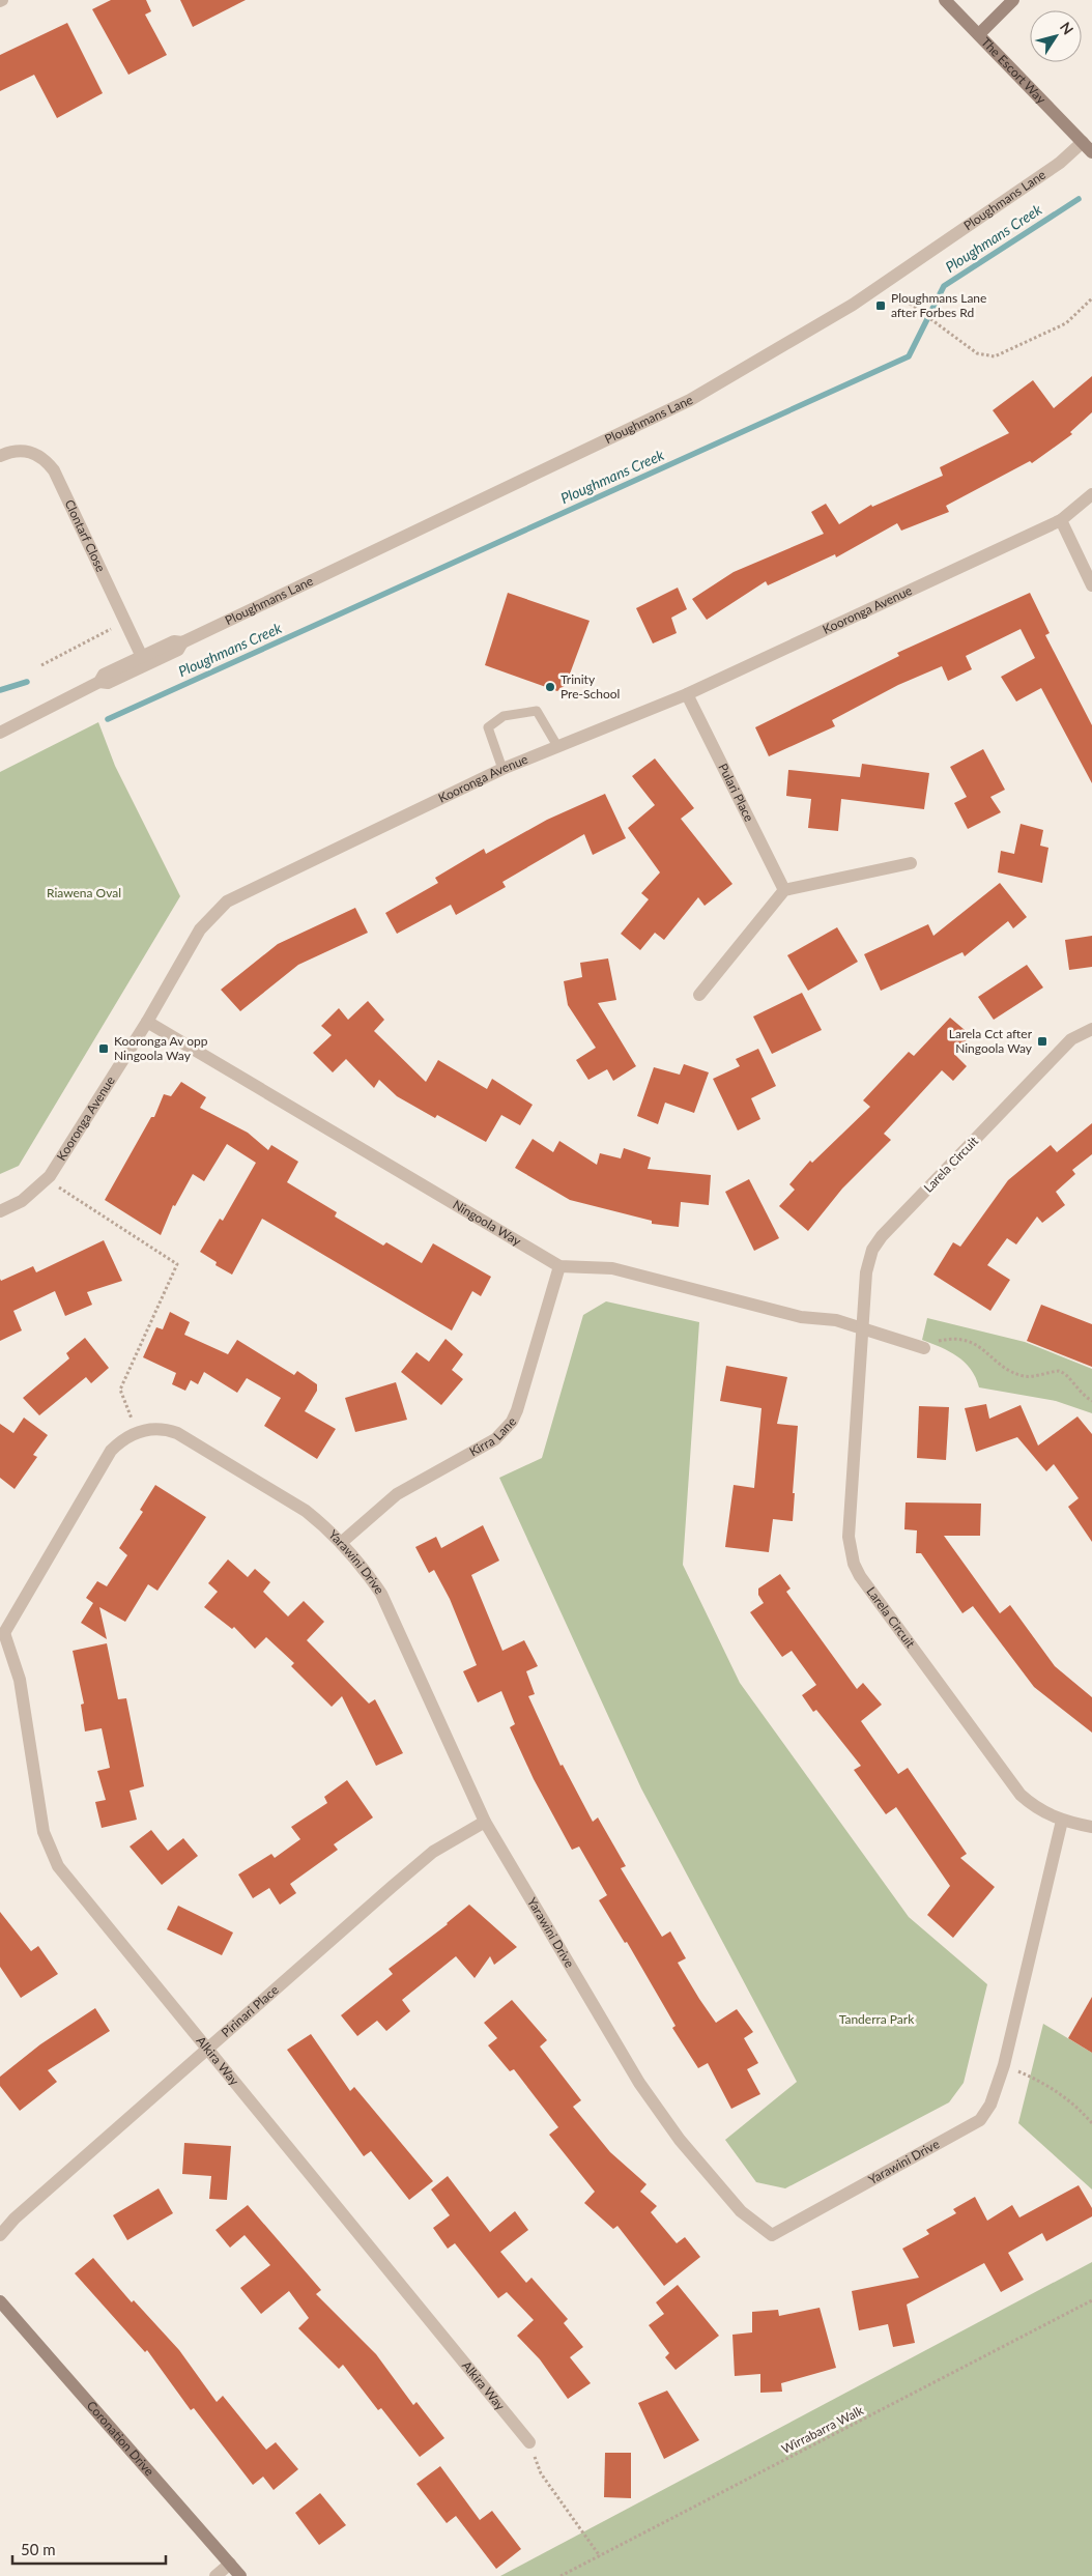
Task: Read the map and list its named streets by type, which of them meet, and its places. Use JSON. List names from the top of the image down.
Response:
{
  "streets": {
    "main road": ["The Escort Way", "Coronation Drive"],
    "street": [
      "Ploughmans Lane",
      "Clontarf Close",
      "Kooronga Avenue",
      "Pulari Place",
      "Larela Circuit",
      "Ningoola Way",
      "Kirra Lane",
      "Yarawini Drive",
      "Pirinari Place",
      "Alkira Way"
    ],
    "path": ["Wirrabarra Walk"]
  },
  "crossings": [
    ["The Escort Way", "Ploughmans Lane"],
    ["Ploughmans Lane", "Clontarf Close"],
    ["Kooronga Avenue", "Pulari Place"],
    ["Kooronga Avenue", "Ningoola Way"],
    ["Larela Circuit", "Ningoola Way"],
    ["Larela Circuit", "Yarawini Drive"],
    ["Ningoola Way", "Kirra Lane"],
    ["Kirra Lane", "Yarawini Drive"],
    ["Yarawini Drive", "Pirinari Place"],
    ["Yarawini Drive", "Alkira Way"],
    ["Pirinari Place", "Alkira Way"]
  ],
  "water": ["Ploughmans Creek"],
  "parks": ["Riawena Oval", "Tanderra Park"],
  "places": {
    "transit": ["Ploughmans Lane after Forbes Rd", "Larela Cct after Ningoola Way", "Kooronga Av opp Ningoola Way"],
    "other": ["Trinity Pre-School"]
  },
  "scale_bar": "50 m",
  "north": "top right"
}
